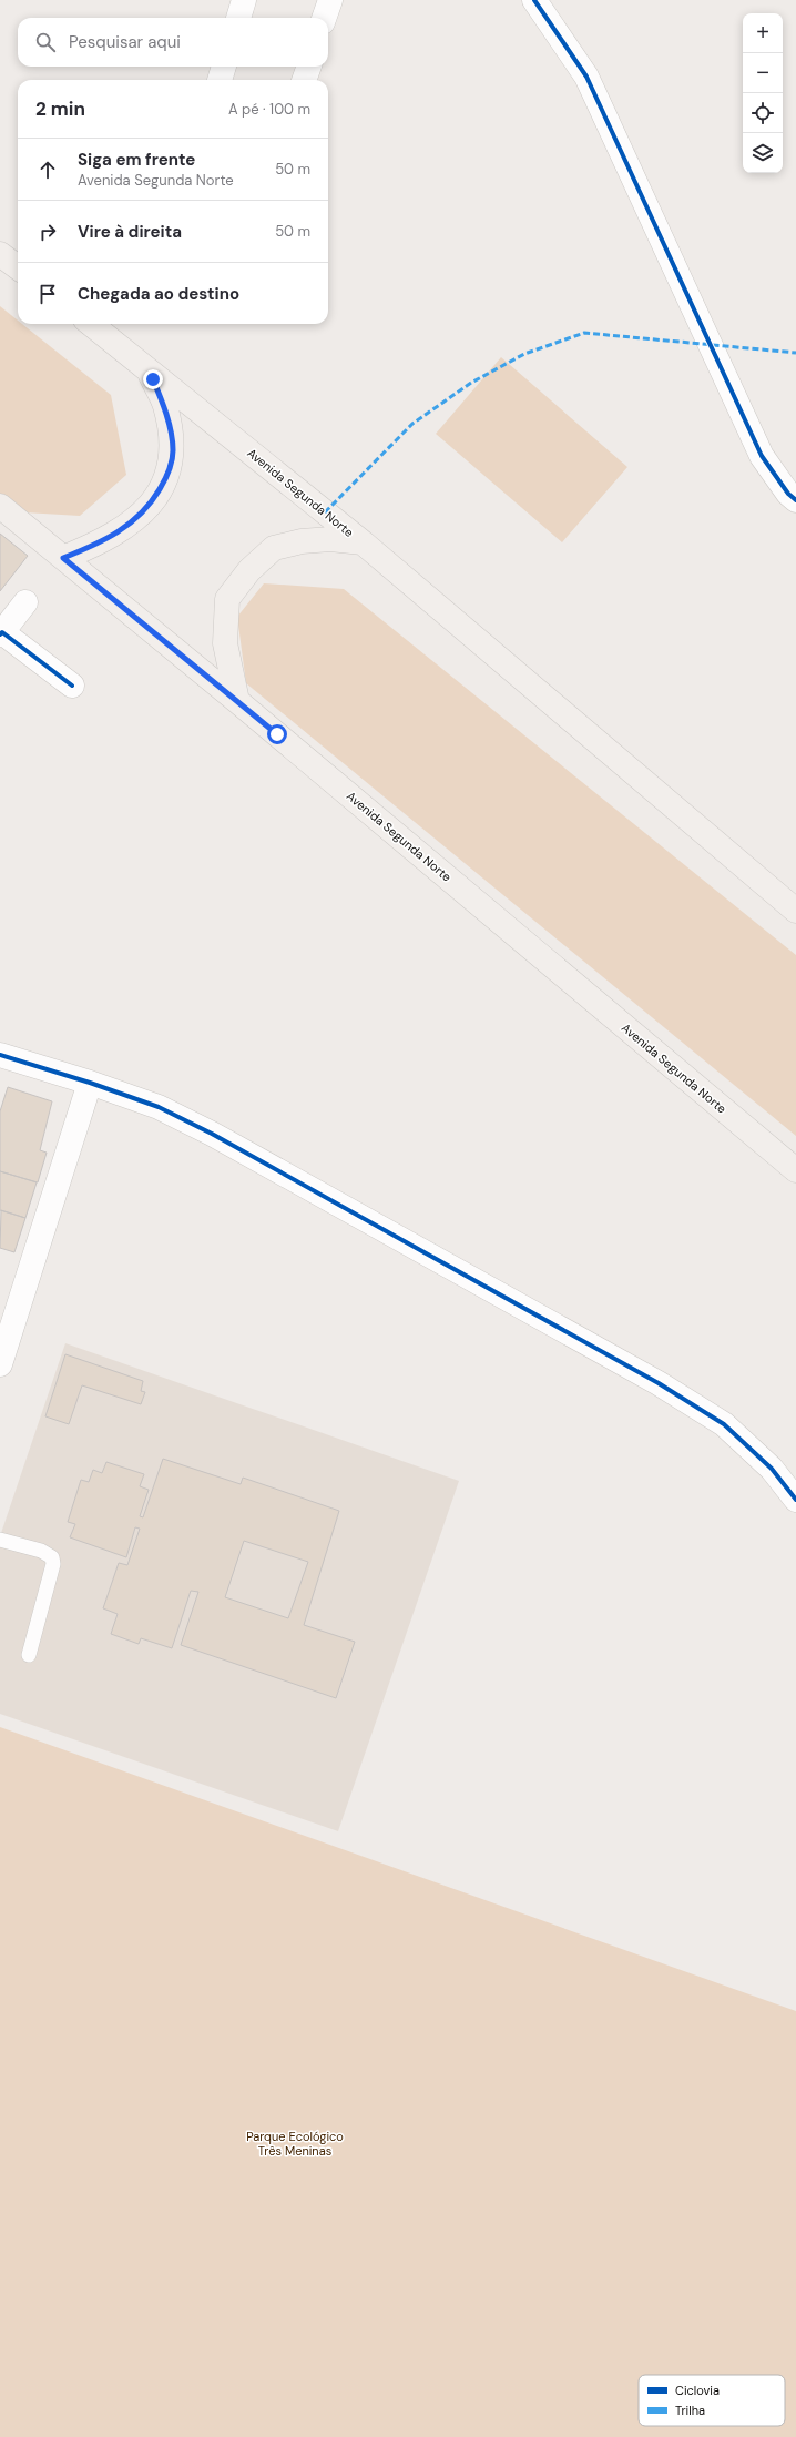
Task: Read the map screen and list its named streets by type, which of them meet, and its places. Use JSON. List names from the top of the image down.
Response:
{
  "streets": {
    "main road": ["Avenida Segunda Norte"]
  },
  "parks": ["Parque Ecológico Três Meninas"],
  "legend": ["Ciclovia", "Trilha"],
  "page": {
    "map_buttons": ["+", "−"],
    "search": "Pesquisar aqui",
    "heading": ["2 min", "A pé · 100 m"],
    "list": [
      ["Siga em frente", "Avenida Segunda Norte", "50 m"],
      ["Vire à direita", "50 m"],
      "Chegada ao destino"
    ]
  }
}
